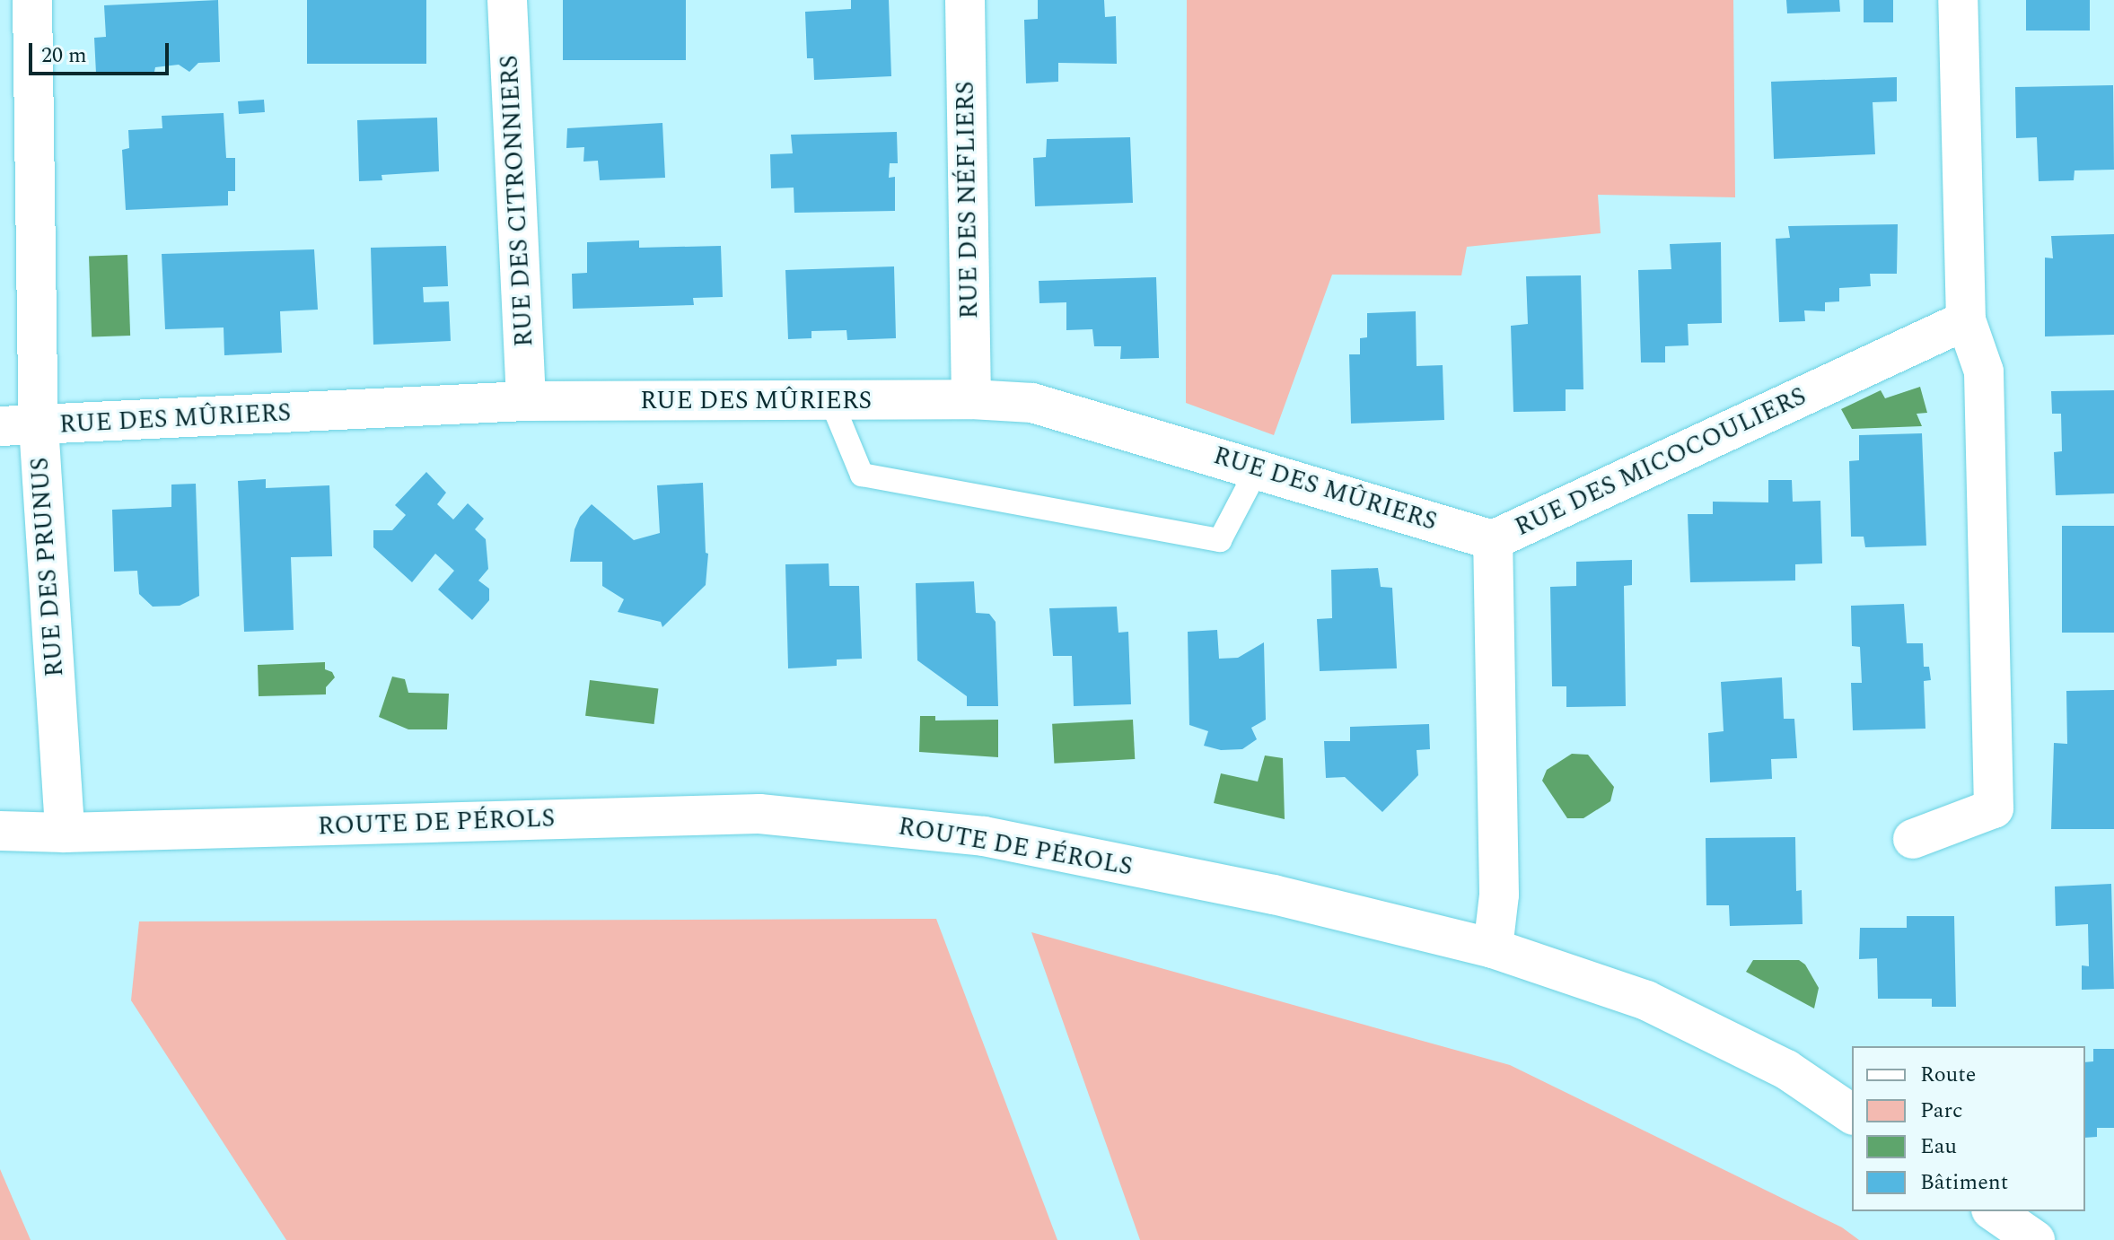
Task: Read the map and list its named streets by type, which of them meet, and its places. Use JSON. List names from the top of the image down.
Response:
{
  "streets": {
    "street": [
      "RUE DES NÉFLIERS",
      "RUE DES CITRONNIERS",
      "RUE DES MÛRIERS",
      "RUE DES MICOCOULIERS",
      "RUE DES PRUNUS",
      "ROUTE DE PÉROLS"
    ]
  },
  "crossings": [
    ["RUE DES NÉFLIERS", "RUE DES MÛRIERS"],
    ["RUE DES CITRONNIERS", "RUE DES MÛRIERS"],
    ["RUE DES MÛRIERS", "RUE DES MICOCOULIERS"],
    ["RUE DES MÛRIERS", "RUE DES PRUNUS"],
    ["RUE DES MICOCOULIERS", "ROUTE DE PÉROLS"],
    ["RUE DES PRUNUS", "ROUTE DE PÉROLS"]
  ],
  "legend": [
    "Route",
    "Parc",
    "Eau",
    "Bâtiment"
  ],
  "scale_bar": "20 m"
}
